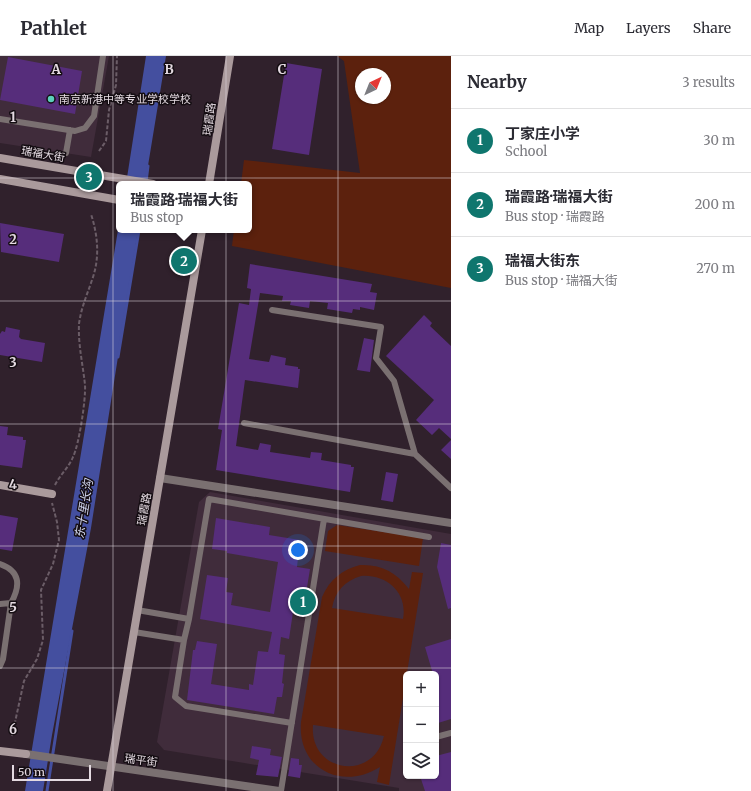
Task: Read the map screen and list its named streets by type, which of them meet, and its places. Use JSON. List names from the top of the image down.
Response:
{
  "streets": {
    "street": ["瑞霞路", "瑞福大街", "瑞平街"]
  },
  "crossings": [
    ["瑞霞路", "瑞平街"]
  ],
  "water": ["东十里长沟"],
  "places": ["南京新港中等专业学校学校"],
  "scale_bar": "50 m",
  "north": "top right",
  "page": {
    "header": "Pathlet",
    "nav": ["Map", "Layers", "Share"],
    "heading": ["Nearby", "3 results"],
    "list": [
      {
        "mark": "1",
        "name": "丁家庄小学",
        "note": "School",
        "value": "30 m"
      },
      {
        "mark": "2",
        "name": "瑞霞路·瑞福大街",
        "note": "Bus stop · 瑞霞路",
        "value": "200 m"
      },
      {
        "mark": "3",
        "name": "瑞福大街东",
        "note": "Bus stop · 瑞福大街",
        "value": "270 m"
      }
    ],
    "pins": ["3", "2", "1"],
    "popup": ["瑞霞路·瑞福大街", "Bus stop"],
    "map_buttons": ["+", "−"],
    "scale": "50 m"
  },
  "grid": {
    "columns": ["A", "B", "C"],
    "rows": [
      "1",
      "2",
      "3",
      "4",
      "5",
      "6"
    ]
  }
}
